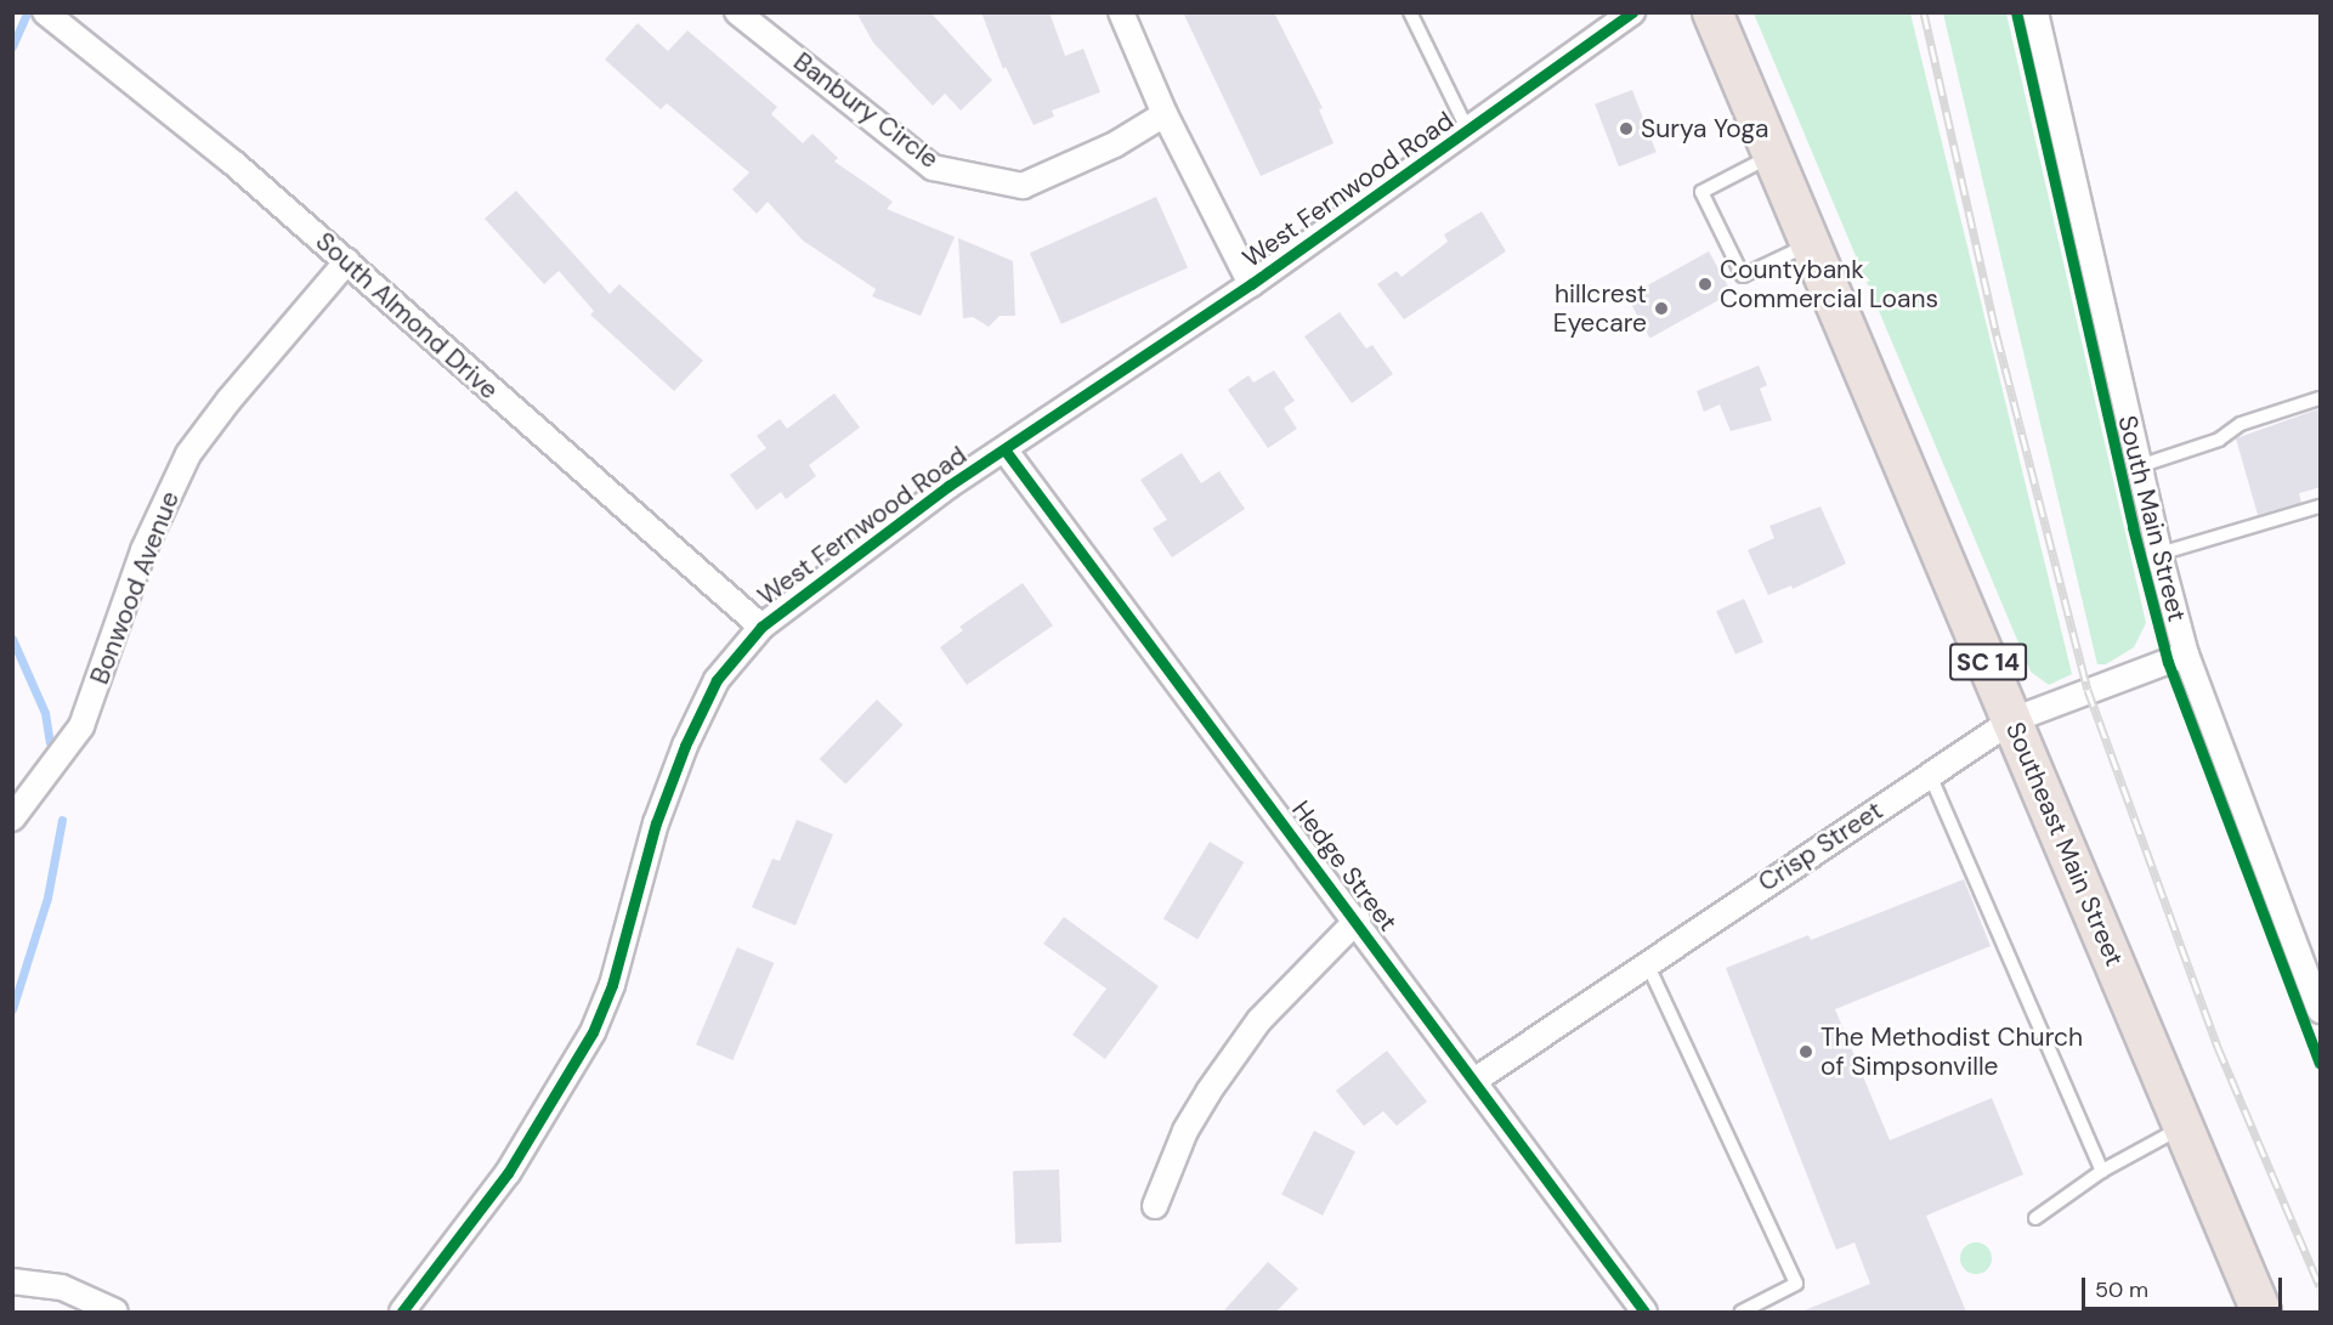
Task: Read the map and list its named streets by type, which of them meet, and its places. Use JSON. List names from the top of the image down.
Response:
{
  "streets": {
    "main road": ["SC 14", "Southeast Main Street"],
    "street": [
      "Banbury Circle",
      "West Fernwood Road",
      "South Almond Drive",
      "South Main Street",
      "Bonwood Avenue",
      "Crisp Street",
      "Hedge Street"
    ]
  },
  "crossings": [
    ["West Fernwood Road", "South Almond Drive"],
    ["West Fernwood Road", "Hedge Street"],
    ["South Almond Drive", "Bonwood Avenue"],
    ["South Main Street", "Crisp Street"],
    ["Southeast Main Street", "Crisp Street"],
    ["Crisp Street", "Hedge Street"]
  ],
  "places": [
    "Surya Yoga",
    "Countybank Commercial Loans",
    "hillcrest Eyecare",
    "The Methodist Church of Simpsonville"
  ],
  "scale_bar": "50 m"
}
